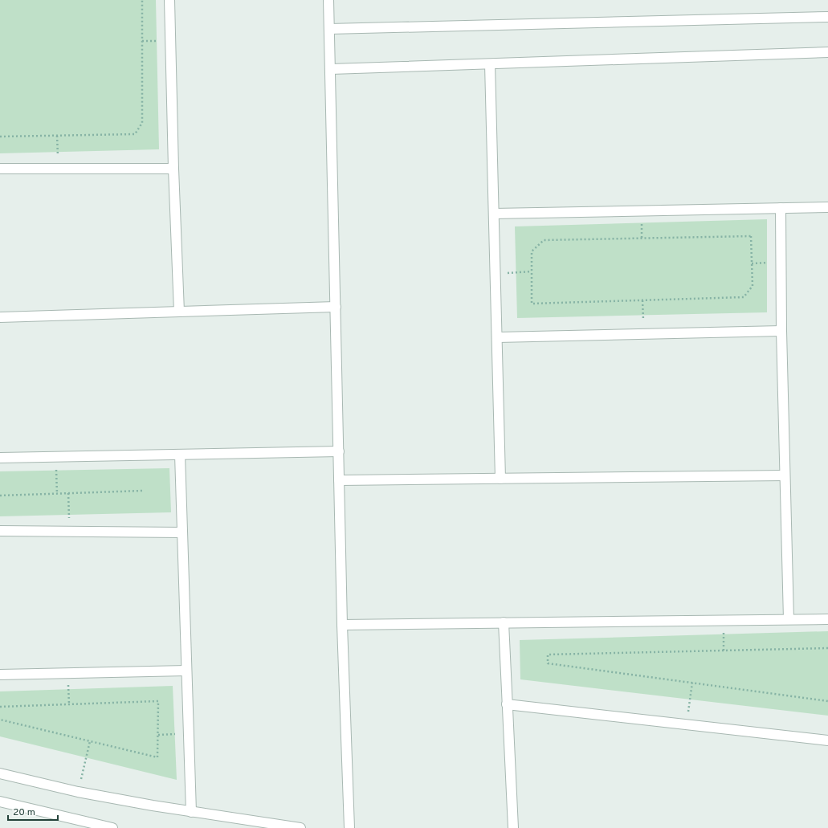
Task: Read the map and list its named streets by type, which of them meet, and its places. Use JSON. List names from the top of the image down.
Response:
{
  "scale_bar": "20 m"
}
